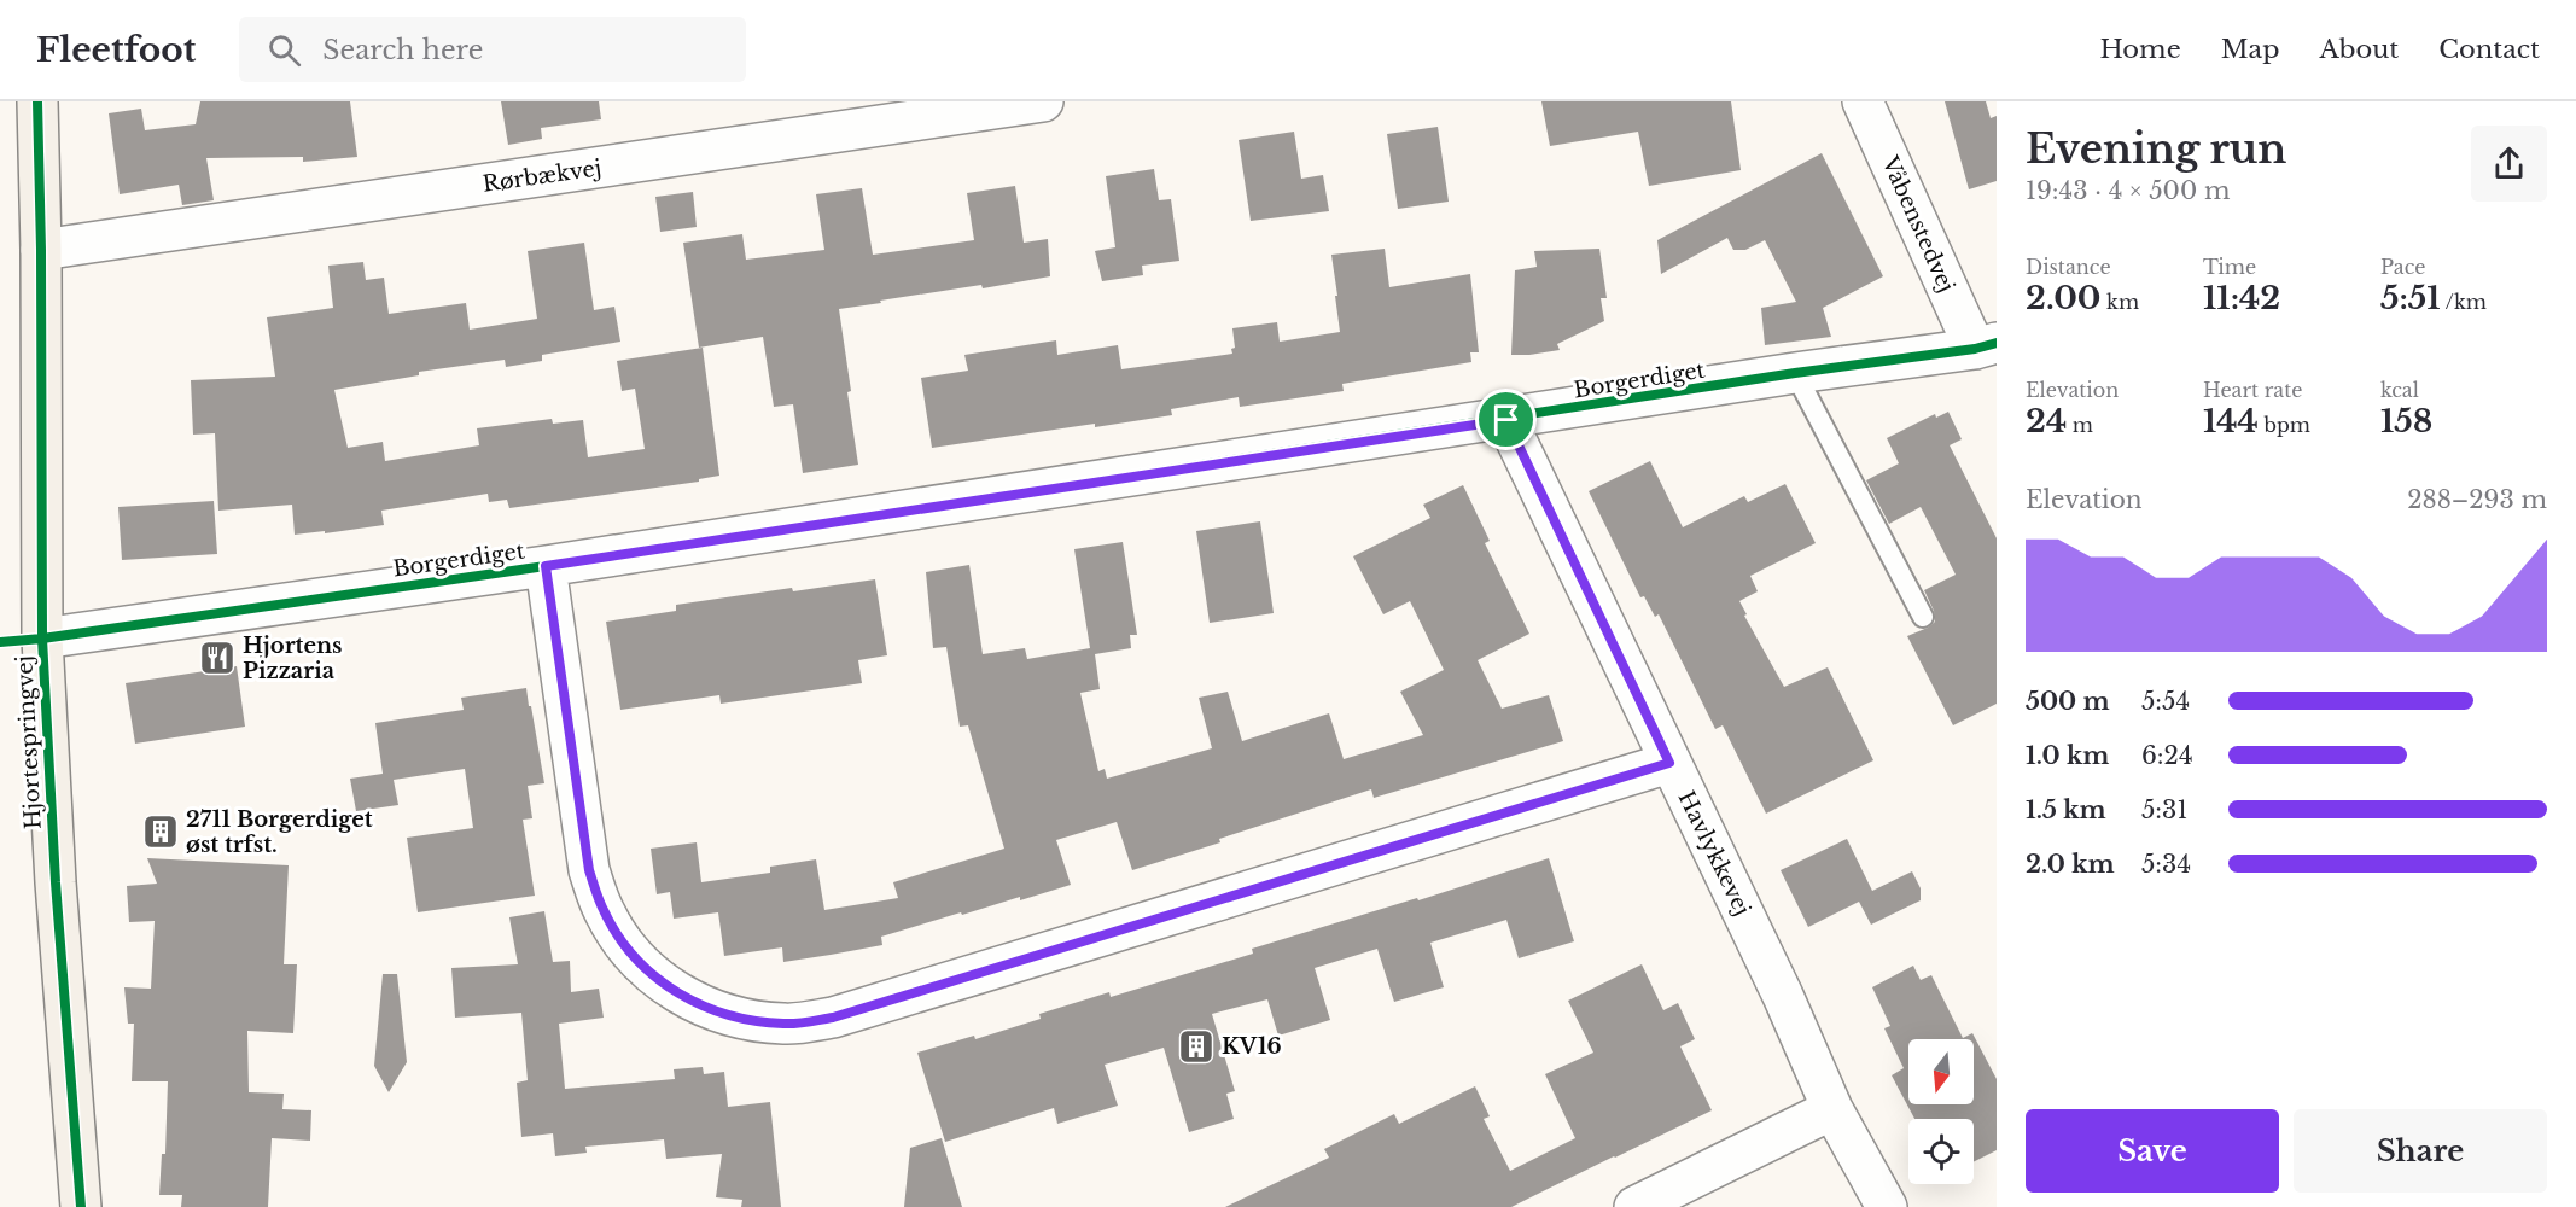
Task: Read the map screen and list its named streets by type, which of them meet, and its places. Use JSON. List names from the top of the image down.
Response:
{
  "streets": {
    "street": [
      "Rørbækvej",
      "Våbenstedvej",
      "Borgerdiget",
      "Hjortespringvej",
      "Havlykkevej"
    ]
  },
  "crossings": [
    ["Rørbækvej", "Hjortespringvej"],
    ["Våbenstedvej", "Borgerdiget"],
    ["Borgerdiget", "Hjortespringvej"],
    ["Borgerdiget", "Havlykkevej"]
  ],
  "places": {
    "restaurant": ["Hjortens Pizzaria"],
    "building": ["2711 Borgerdiget øst trfst.", "KV16"]
  },
  "north": "bottom",
  "page": {
    "header": "Fleetfoot",
    "search": "Search here",
    "nav": [
      "Home",
      "Map",
      "About",
      "Contact"
    ],
    "heading": ["Evening run", "19:43 · 4 × 500 m"],
    "stats": [
      ["Distance", "2.00 km"],
      ["Time", "11:42"],
      ["Pace", "5:51 /km"],
      ["Elevation", "24 m"],
      ["Heart rate", "144 bpm"],
      ["kcal", "158"]
    ],
    "chart": ["Elevation", "288–293 m"],
    "list": [
      {
        "name": "500 m",
        "note": "5:54"
      },
      {
        "name": "1.0 km",
        "note": "6:24"
      },
      {
        "name": "1.5 km",
        "note": "5:31"
      },
      {
        "name": "2.0 km",
        "note": "5:34"
      }
    ],
    "buttons": ["Save", "Share"]
  }
}
